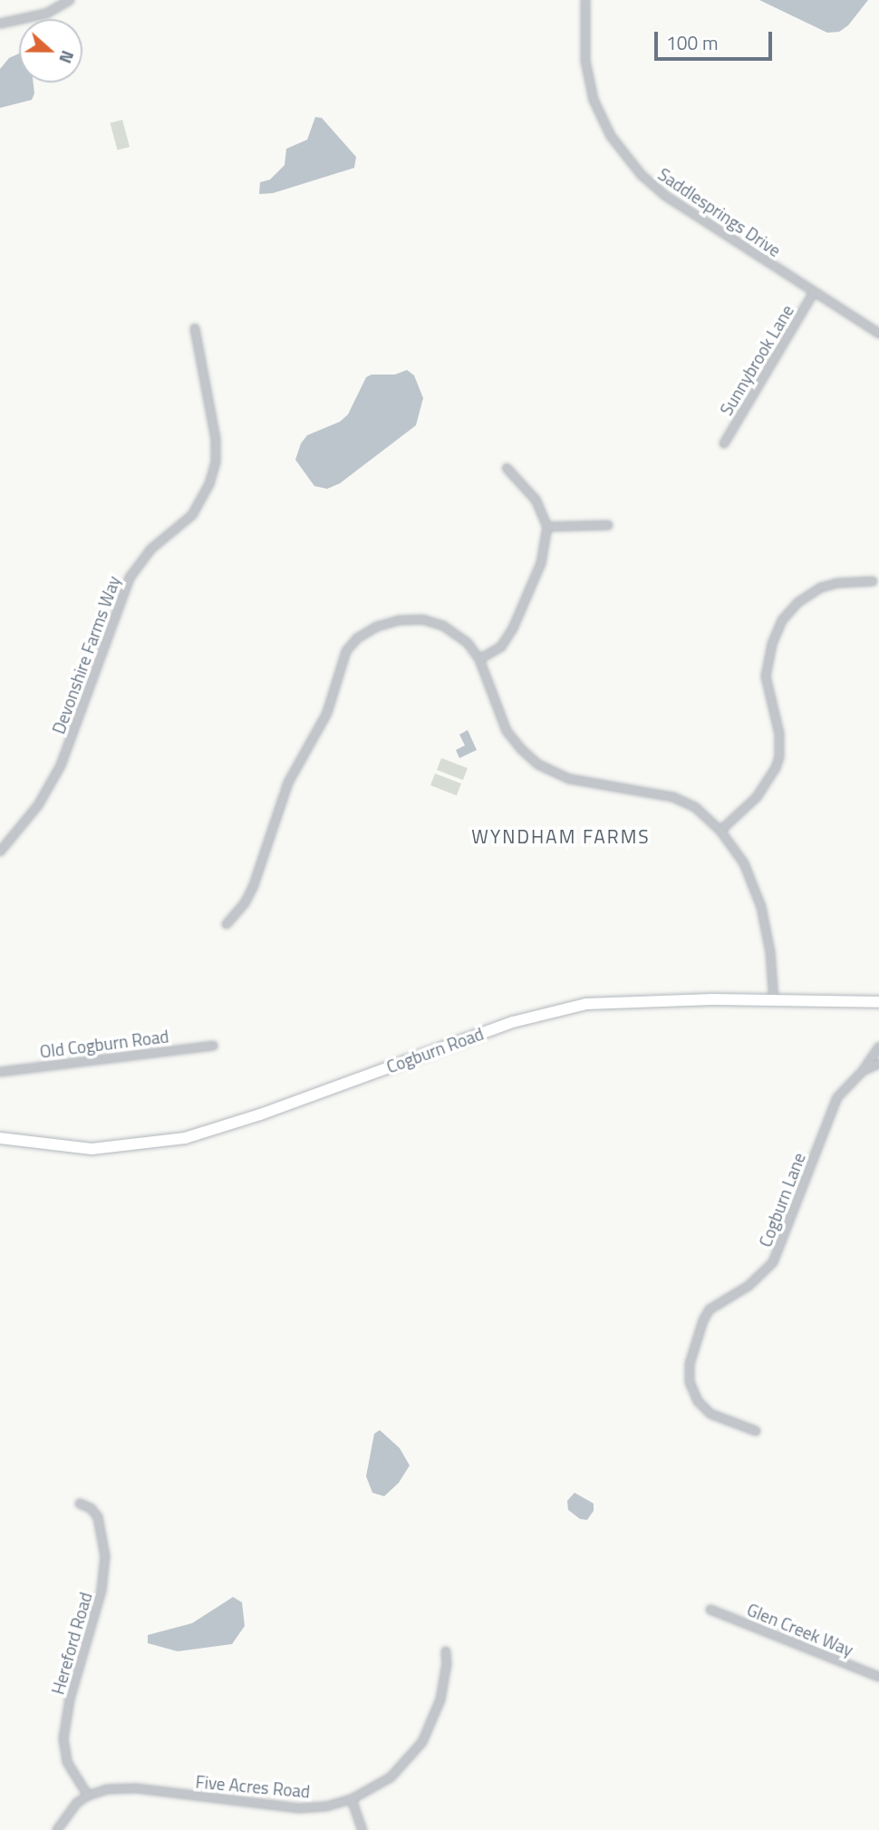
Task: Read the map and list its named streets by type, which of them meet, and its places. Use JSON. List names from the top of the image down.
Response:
{
  "streets": {
    "street": [
      "Saddlesprings Drive",
      "Sunnybrook Lane",
      "Devonshire Farms Way",
      "Old Cogburn Road",
      "Cogburn Road",
      "Cogburn Lane",
      "Glen Creek Way",
      "Hereford Road",
      "Five Acres Road"
    ]
  },
  "crossings": [
    ["Saddlesprings Drive", "Sunnybrook Lane"],
    ["Hereford Road", "Five Acres Road"]
  ],
  "districts": ["WYNDHAM FARMS"],
  "scale_bar": "100 m",
  "north": "right"
}
